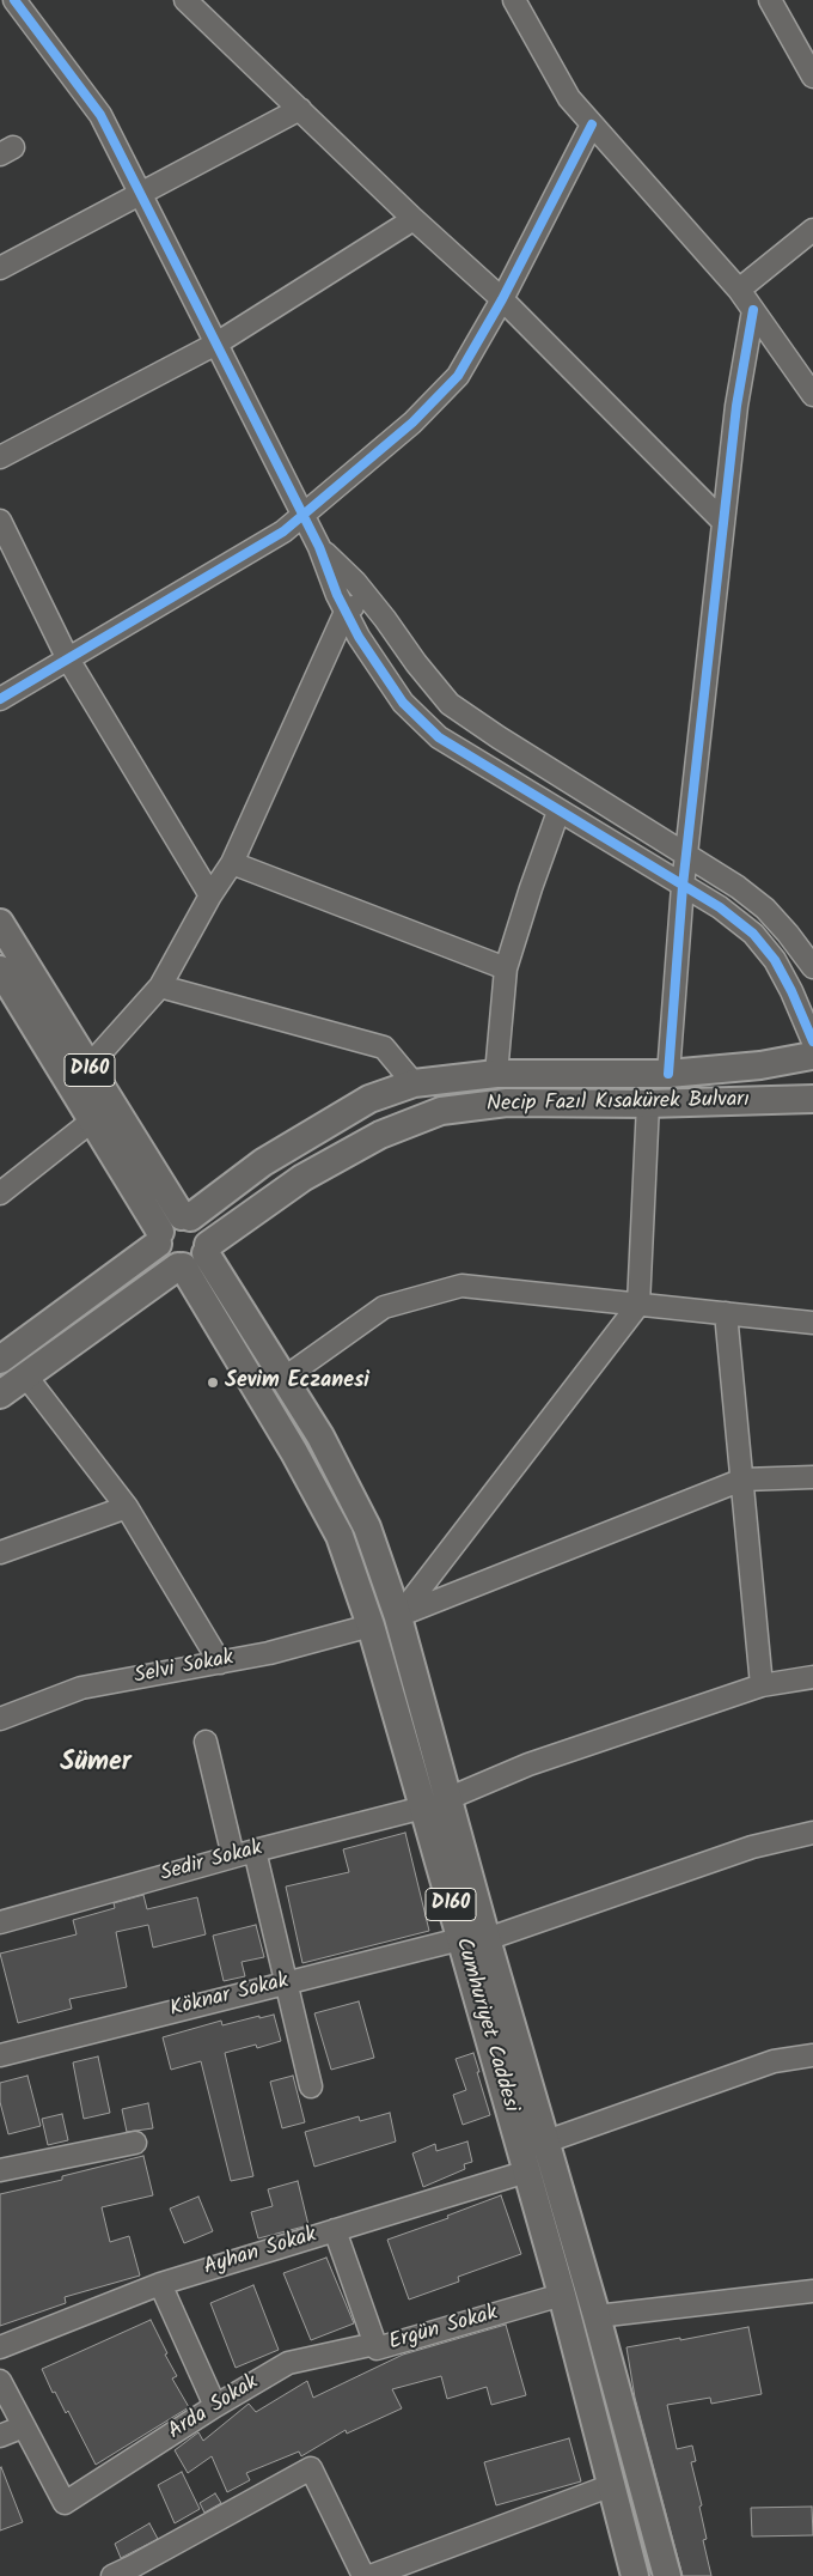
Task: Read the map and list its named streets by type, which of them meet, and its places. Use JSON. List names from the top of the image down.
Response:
{
  "streets": {
    "main road": ["D160", "Necip Fazıl Kısakürek Bulvarı", "Cumhuriyet Caddesi"],
    "street": [
      "Selvi Sokak",
      "Sedir Sokak",
      "Köknar Sokak",
      "Ayhan Sokak",
      "Ergün Sokak",
      "Arda Sokak"
    ]
  },
  "crossings": [
    ["D160", "Necip Fazıl Kısakürek Bulvarı"],
    ["D160", "Cumhuriyet Caddesi"],
    ["Necip Fazıl Kısakürek Bulvarı", "Cumhuriyet Caddesi"],
    ["Selvi Sokak", "Cumhuriyet Caddesi"],
    ["Sedir Sokak", "Cumhuriyet Caddesi"],
    ["Köknar Sokak", "Cumhuriyet Caddesi"],
    ["Cumhuriyet Caddesi", "Ayhan Sokak"],
    ["Cumhuriyet Caddesi", "Ergün Sokak"],
    ["Ayhan Sokak", "Ergün Sokak"],
    ["Ergün Sokak", "Arda Sokak"]
  ],
  "districts": ["Sümer"],
  "places": ["Sevim Eczanesi"]
}
